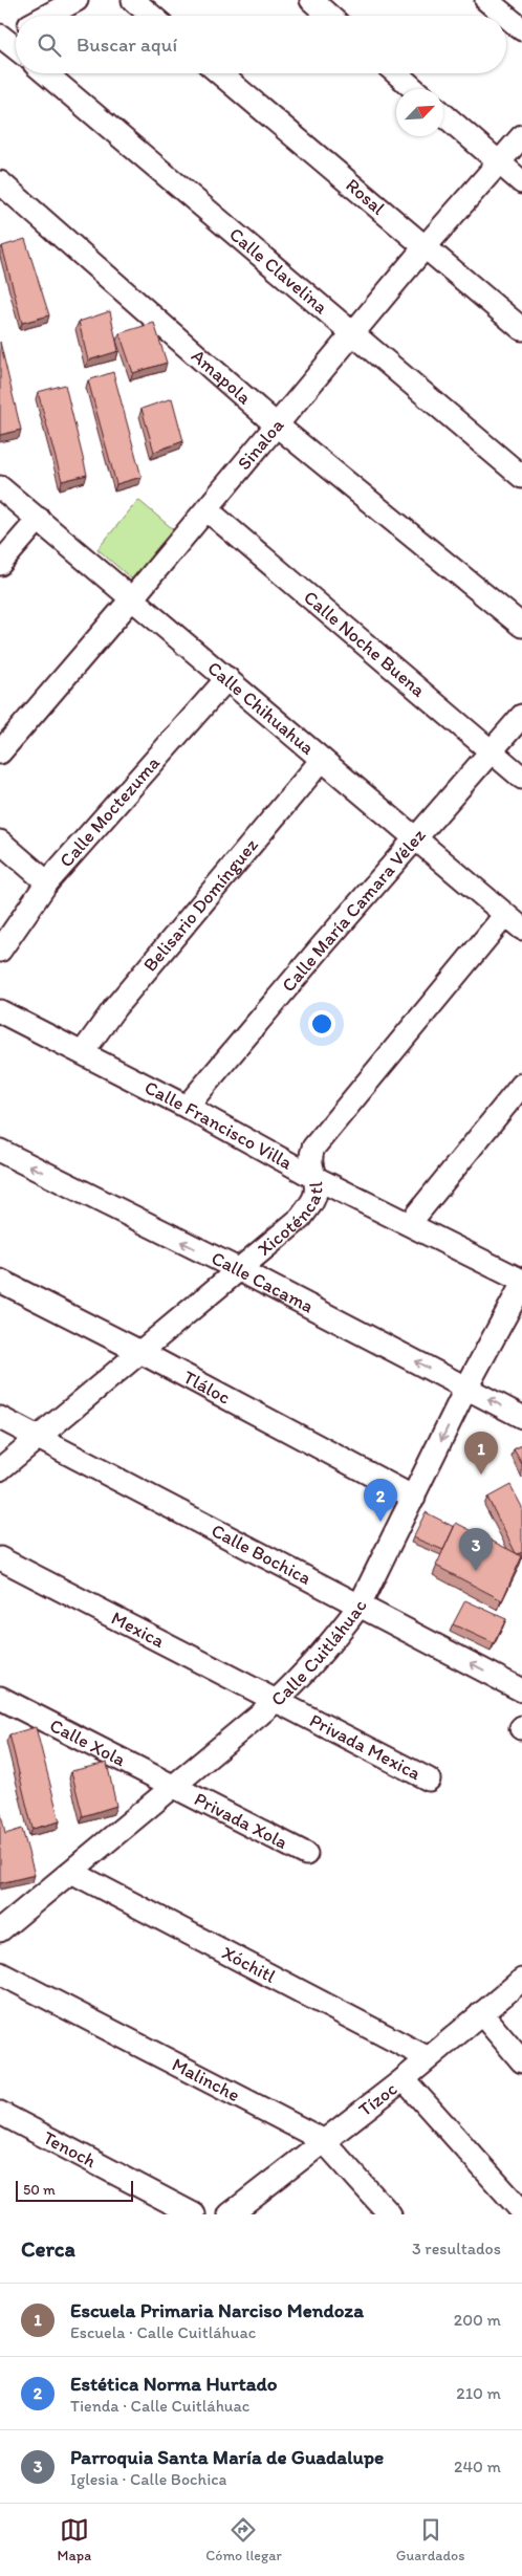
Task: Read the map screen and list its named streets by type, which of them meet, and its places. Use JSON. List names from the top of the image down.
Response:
{
  "streets": {
    "street": [
      "Rosal",
      "Calle Clavelina",
      "Amapola",
      "Sinaloa",
      "Calle Noche Buena",
      "Calle Chihuahua",
      "Calle Moctezuma",
      "Belisario Domínguez",
      "Calle María Camara Vélez",
      "Calle Francisco Villa",
      "Xicoténcatl",
      "Calle Cacama",
      "Tláloc",
      "Calle Bochica",
      "Mexica",
      "Calle Cuitláhuac",
      "Calle Xola",
      "Privada Mexica",
      "Privada Xola",
      "Xóchitl",
      "Malinche",
      "Tízoc",
      "Tenoch"
    ]
  },
  "crossings": [
    ["Rosal", "Sinaloa"],
    ["Calle Clavelina", "Sinaloa"],
    ["Amapola", "Sinaloa"],
    ["Sinaloa", "Calle Noche Buena"],
    ["Sinaloa", "Calle Chihuahua"],
    ["Calle Noche Buena", "Calle María Camara Vélez"],
    ["Calle Chihuahua", "Calle Moctezuma"],
    ["Calle Chihuahua", "Belisario Domínguez"],
    ["Calle Chihuahua", "Calle María Camara Vélez"],
    ["Calle Chihuahua", "Xicoténcatl"],
    ["Belisario Domínguez", "Calle Francisco Villa"],
    ["Calle María Camara Vélez", "Calle Francisco Villa"],
    ["Calle Francisco Villa", "Xicoténcatl"],
    ["Xicoténcatl", "Calle Cacama"],
    ["Xicoténcatl", "Tláloc"],
    ["Xicoténcatl", "Calle Bochica"],
    ["Calle Cacama", "Calle Cuitláhuac"],
    ["Tláloc", "Calle Cuitláhuac"],
    ["Calle Bochica", "Calle Cuitláhuac"],
    ["Mexica", "Calle Cuitláhuac"],
    ["Mexica", "Privada Mexica"],
    ["Calle Cuitláhuac", "Calle Xola"],
    ["Calle Cuitláhuac", "Privada Mexica"],
    ["Calle Cuitláhuac", "Privada Xola"],
    ["Calle Cuitláhuac", "Xóchitl"],
    ["Calle Xola", "Privada Xola"],
    ["Xóchitl", "Tízoc"],
    ["Malinche", "Tízoc"]
  ],
  "one_way": ["Calle Cacama"],
  "scale_bar": "50 m",
  "north": "top right",
  "page": {
    "search": "Buscar aquí",
    "pins": ["1", "2", "3"],
    "scale": "50 m",
    "heading": ["Cerca", "3 resultados"],
    "list": [
      {
        "mark": "1",
        "name": "Escuela Primaria Narciso Mendoza",
        "note": "Escuela · Calle Cuitláhuac",
        "value": "200 m"
      },
      {
        "mark": "2",
        "name": "Estética Norma Hurtado",
        "note": "Tienda · Calle Cuitláhuac",
        "value": "210 m"
      },
      {
        "mark": "3",
        "name": "Parroquia Santa María de Guadalupe",
        "note": "Iglesia · Calle Bochica",
        "value": "240 m"
      }
    ],
    "nav": ["Mapa", "Cómo llegar", "Guardados"]
  }
}
